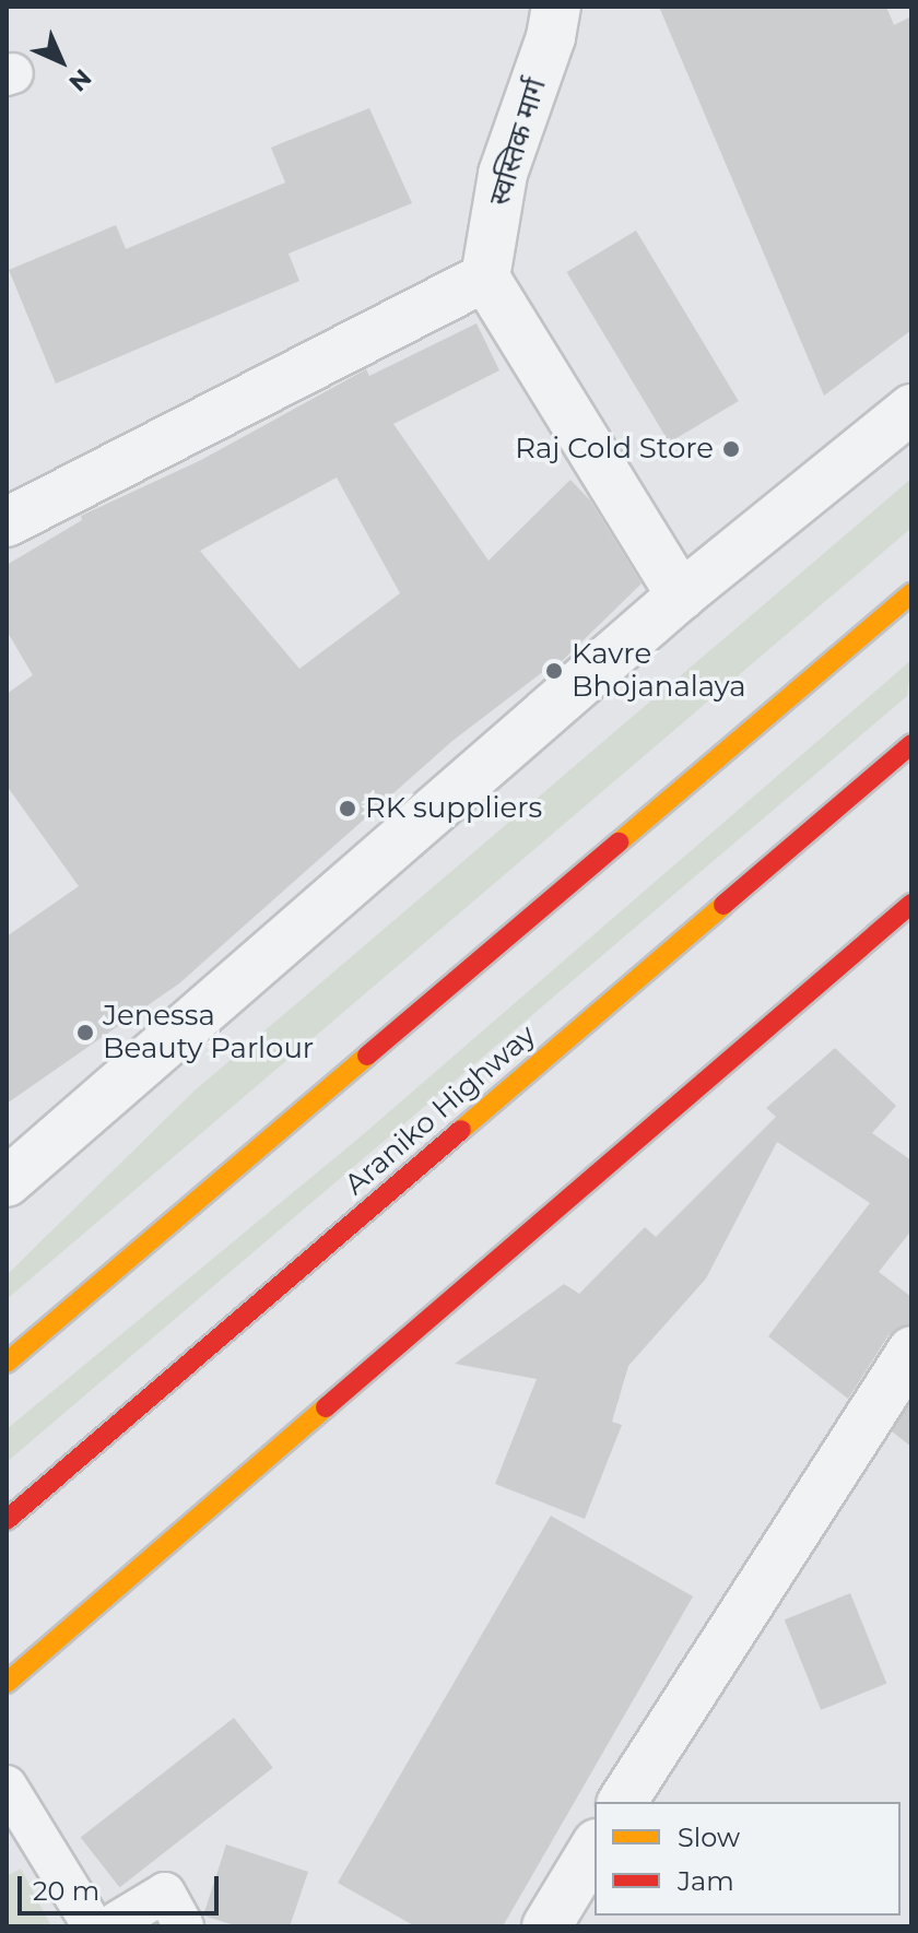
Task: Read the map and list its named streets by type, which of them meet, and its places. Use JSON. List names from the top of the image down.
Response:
{
  "streets": {
    "main road": ["Araniko Highway"],
    "street": ["स्वस्तिक मार्ग"]
  },
  "places": [
    "Raj Cold Store",
    "Kavre Bhojanalaya",
    "RK suppliers",
    "Jenessa Beauty Parlour"
  ],
  "legend": ["Slow", "Jam"],
  "scale_bar": "20 m",
  "north": "bottom right"
}
